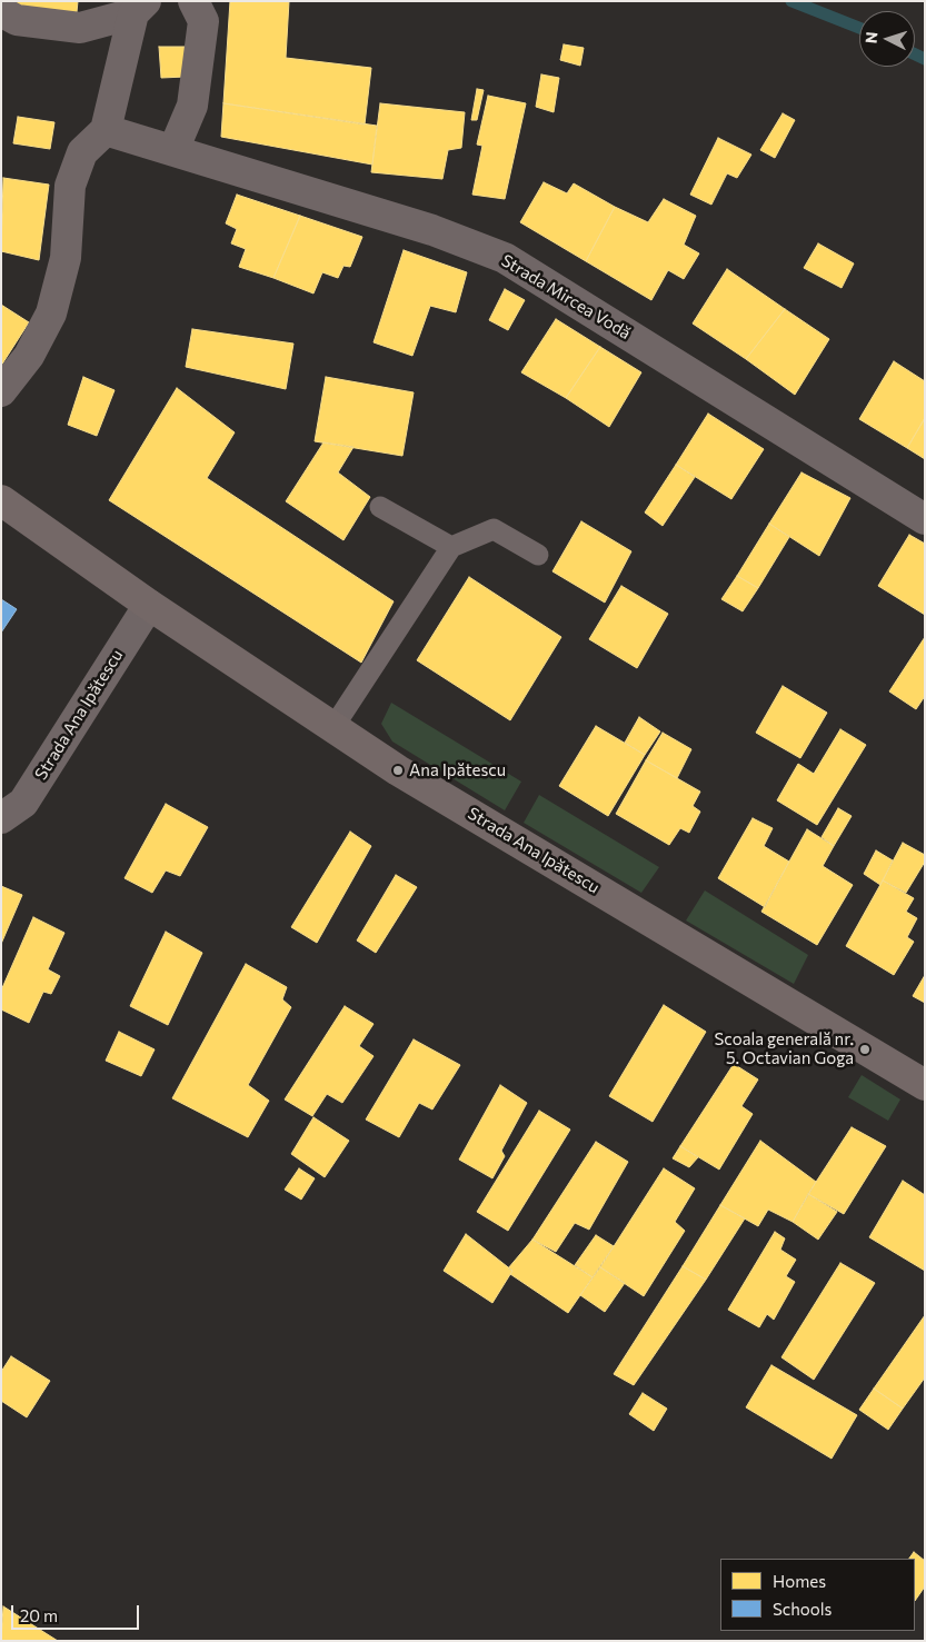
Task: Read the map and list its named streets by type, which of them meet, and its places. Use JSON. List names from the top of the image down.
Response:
{
  "streets": {
    "main road": ["Strada Ana Ipătescu"],
    "street": ["Strada Mircea Vodă"]
  },
  "places": ["Ana Ipătescu", "Scoala generală nr. 5. Octavian Goga"],
  "legend": ["Homes", "Schools"],
  "scale_bar": "20 m",
  "north": "left"
}
